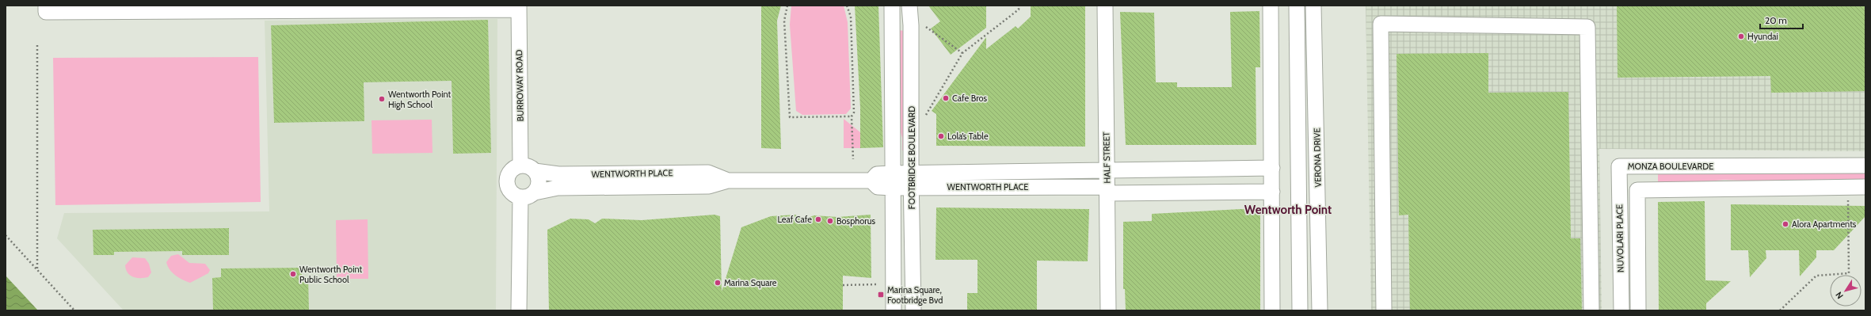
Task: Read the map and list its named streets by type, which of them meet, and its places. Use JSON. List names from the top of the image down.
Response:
{
  "streets": {
    "street": [
      "BURROWAY ROAD",
      "FOOTBRIDGE BOULEVARD",
      "HALF STREET",
      "VERONA DRIVE",
      "MONZA BOULEVARDE",
      "WENTWORTH PLACE",
      "NUVOLARI PLACE"
    ]
  },
  "crossings": [
    ["BURROWAY ROAD", "WENTWORTH PLACE"],
    ["FOOTBRIDGE BOULEVARD", "WENTWORTH PLACE"],
    ["HALF STREET", "WENTWORTH PLACE"],
    ["MONZA BOULEVARDE", "NUVOLARI PLACE"]
  ],
  "districts": ["Wentworth Point"],
  "places": {
    "other": [
      "Hyundai",
      "Cafe Bros",
      "Wentworth Point High School",
      "Lola’s Table",
      "Leaf Cafe",
      "Bosphorus",
      "Alora Apartments",
      "Wentworth Point Public School",
      "Marina Square"
    ],
    "transit": ["Marina Square, Footbridge Bvd"]
  },
  "scale_bar": "20 m",
  "north": "bottom left"
}
